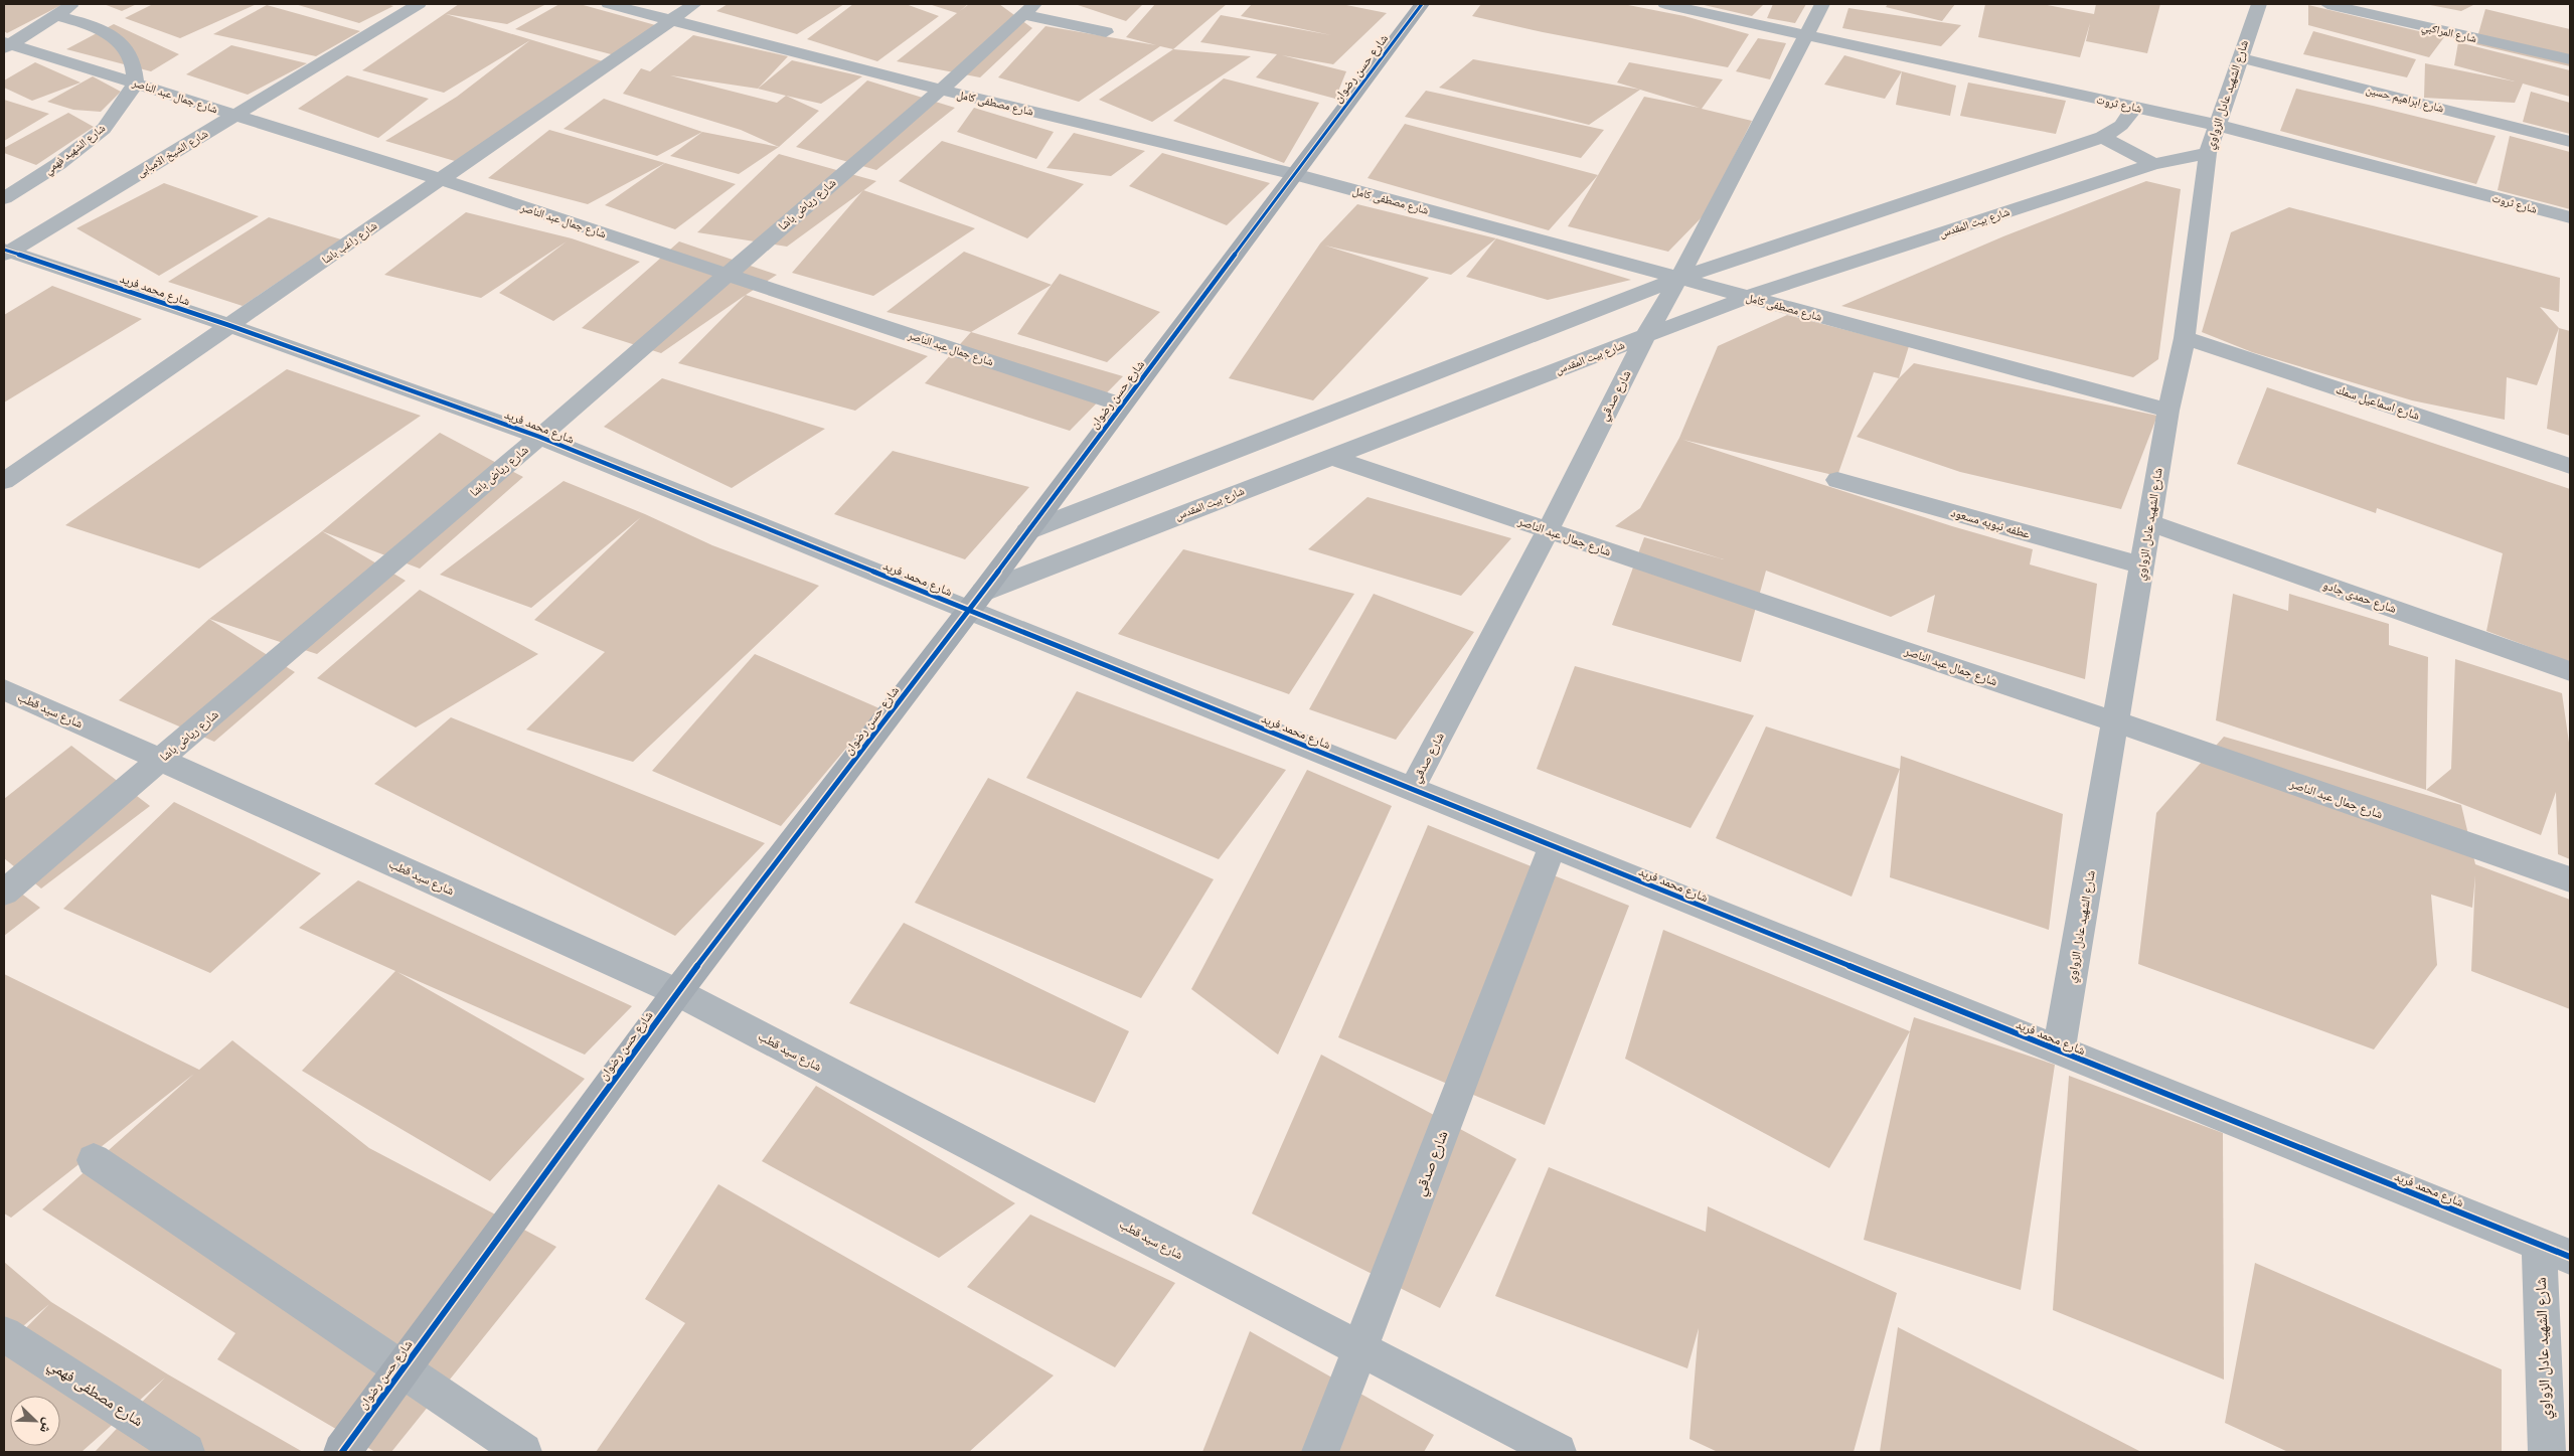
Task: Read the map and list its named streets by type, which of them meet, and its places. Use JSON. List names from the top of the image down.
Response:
{
  "streets": {
    "street": [
      "شارع المراكبي",
      "شارع حسن رضوان",
      "شارع الشهيد عادل الزواوي",
      "شارع جمال عبد الناصر",
      "شارع ابراهيم حسين",
      "شارع مصطفى كامل",
      "شارع ثروت",
      "شارع الشهيد فهمي",
      "شارع الشيخ الامبابى",
      "شارع رياض باشا",
      "شارع بيت المقدس",
      "شارع راغب باشا",
      "شارع محمد فريد",
      "شارع صدقي",
      "شارع اسماعيل سمك",
      "عطفه نبويه مسعود",
      "شارع حمدى جادو",
      "شارع سيد قطب",
      "شارع مصطفى فهمي"
    ]
  },
  "crossings": [
    ["شارع حسن رضوان", "شارع جمال عبد الناصر"],
    ["شارع حسن رضوان", "شارع مصطفى كامل"],
    ["شارع حسن رضوان", "شارع بيت المقدس"],
    ["شارع حسن رضوان", "شارع محمد فريد"],
    ["شارع حسن رضوان", "شارع سيد قطب"],
    ["شارع الشهيد عادل الزواوي", "شارع جمال عبد الناصر"],
    ["شارع الشهيد عادل الزواوي", "شارع ابراهيم حسين"],
    ["شارع الشهيد عادل الزواوي", "شارع مصطفى كامل"],
    ["شارع الشهيد عادل الزواوي", "شارع ثروت"],
    ["شارع الشهيد عادل الزواوي", "شارع بيت المقدس"],
    ["شارع الشهيد عادل الزواوي", "شارع محمد فريد"],
    ["شارع الشهيد عادل الزواوي", "شارع اسماعيل سمك"],
    ["شارع الشهيد عادل الزواوي", "عطفه نبويه مسعود"],
    ["شارع الشهيد عادل الزواوي", "شارع حمدى جادو"],
    ["شارع جمال عبد الناصر", "شارع الشهيد فهمي"],
    ["شارع جمال عبد الناصر", "شارع الشيخ الامبابى"],
    ["شارع جمال عبد الناصر", "شارع رياض باشا"],
    ["شارع جمال عبد الناصر", "شارع بيت المقدس"],
    ["شارع جمال عبد الناصر", "شارع راغب باشا"],
    ["شارع جمال عبد الناصر", "شارع صدقي"],
    ["شارع مصطفى كامل", "شارع رياض باشا"],
    ["شارع مصطفى كامل", "شارع بيت المقدس"],
    ["شارع مصطفى كامل", "شارع راغب باشا"],
    ["شارع مصطفى كامل", "شارع صدقي"],
    ["شارع ثروت", "شارع صدقي"],
    ["شارع الشيخ الامبابى", "شارع محمد فريد"],
    ["شارع رياض باشا", "شارع محمد فريد"],
    ["شارع رياض باشا", "شارع سيد قطب"],
    ["شارع بيت المقدس", "شارع محمد فريد"],
    ["شارع بيت المقدس", "شارع صدقي"],
    ["شارع راغب باشا", "شارع محمد فريد"],
    ["شارع محمد فريد", "شارع صدقي"],
    ["شارع صدقي", "شارع سيد قطب"]
  ],
  "north": "bottom right"
}
